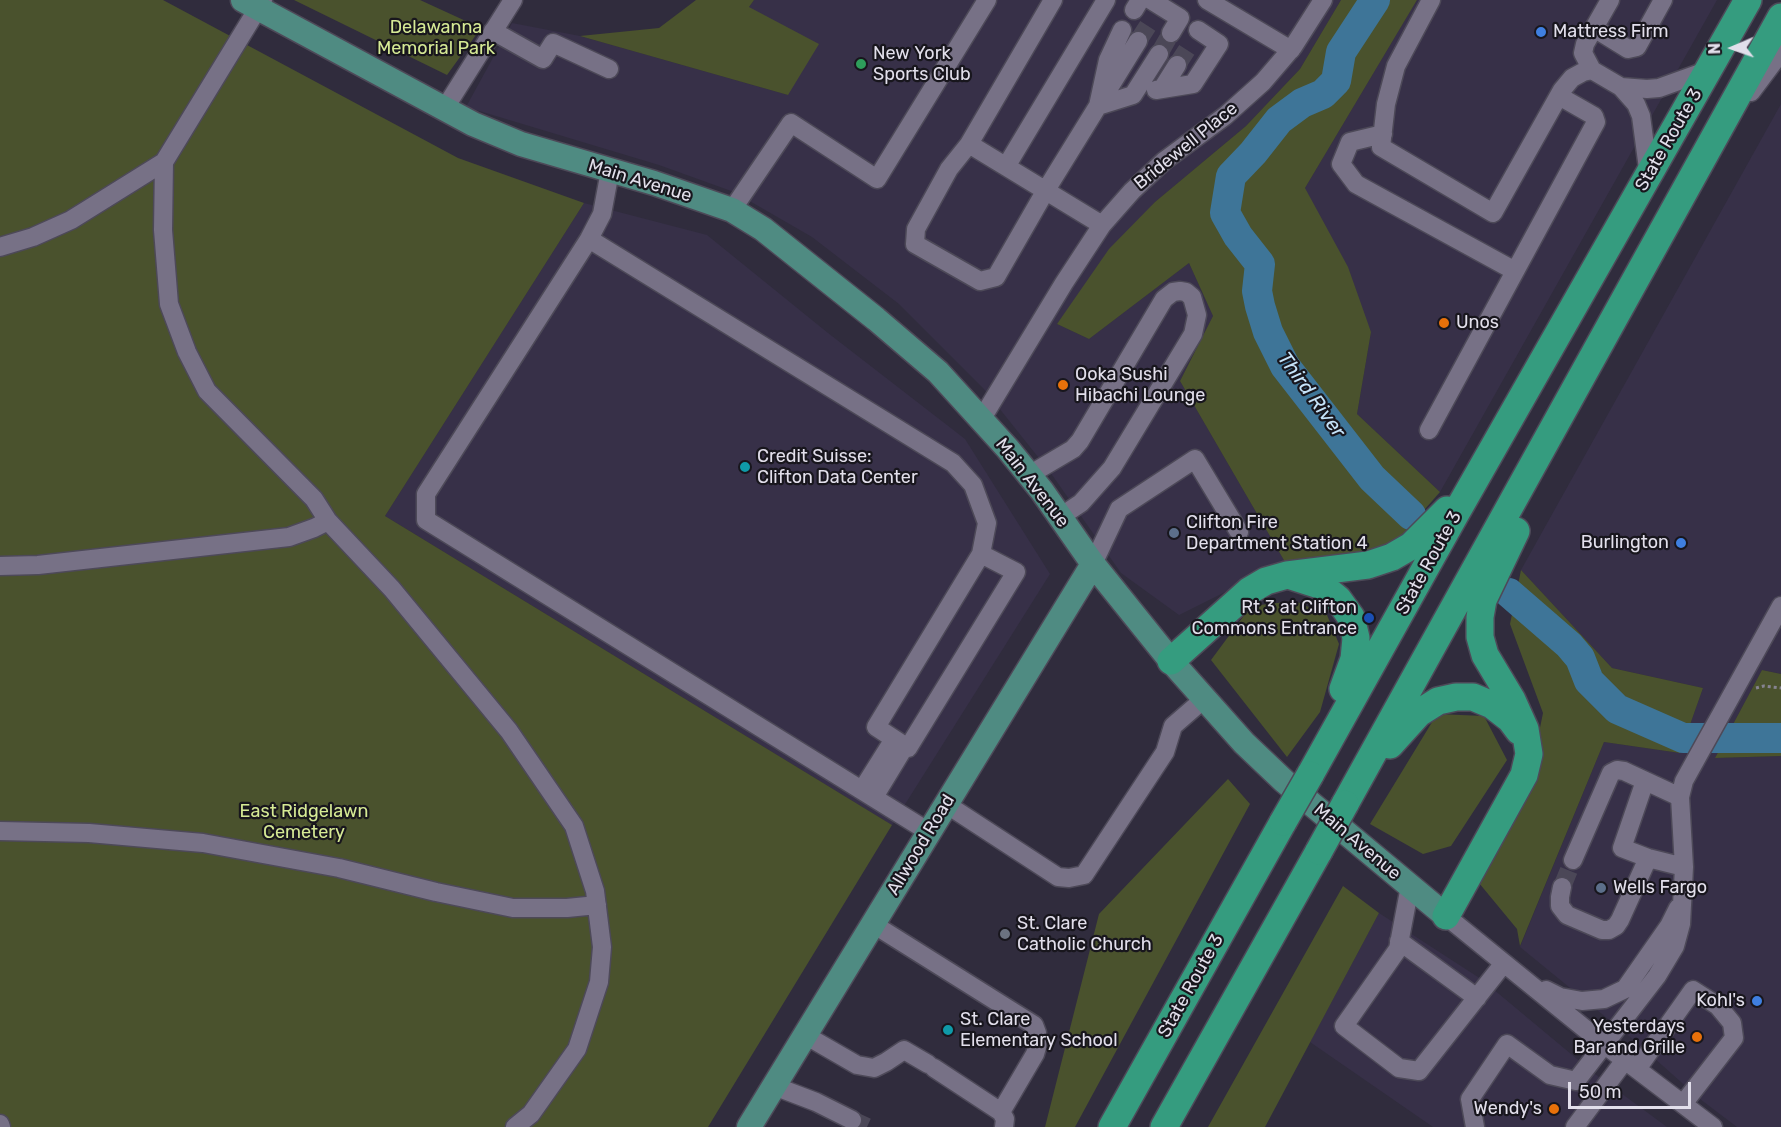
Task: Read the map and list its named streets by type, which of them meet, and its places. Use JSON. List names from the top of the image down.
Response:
{
  "streets": {
    "highway": ["State Route 3"],
    "main road": ["Main Avenue", "Allwood Road"],
    "street": ["Bridewell Place"]
  },
  "crossings": [
    ["Bridewell Place", "Main Avenue"],
    ["Main Avenue", "Allwood Road"]
  ],
  "water": ["Third River"],
  "parks": ["Delawanna Memorial Park", "East Ridgelawn Cemetery"],
  "places": [
    "Mattress Firm",
    "New York Sports Club",
    "Unos",
    "Ooka Sushi Hibachi Lounge",
    "Credit Suisse: Clifton Data Center",
    "Clifton Fire Department Station 4",
    "Burlington",
    "Rt 3 at Clifton Commons Entrance",
    "Wells Fargo",
    "St. Clare Catholic Church",
    "Kohl's",
    "St. Clare Elementary School",
    "Yesterdays Bar and Grille",
    "Wendy's"
  ],
  "scale_bar": "50 m",
  "north": "left"
}
